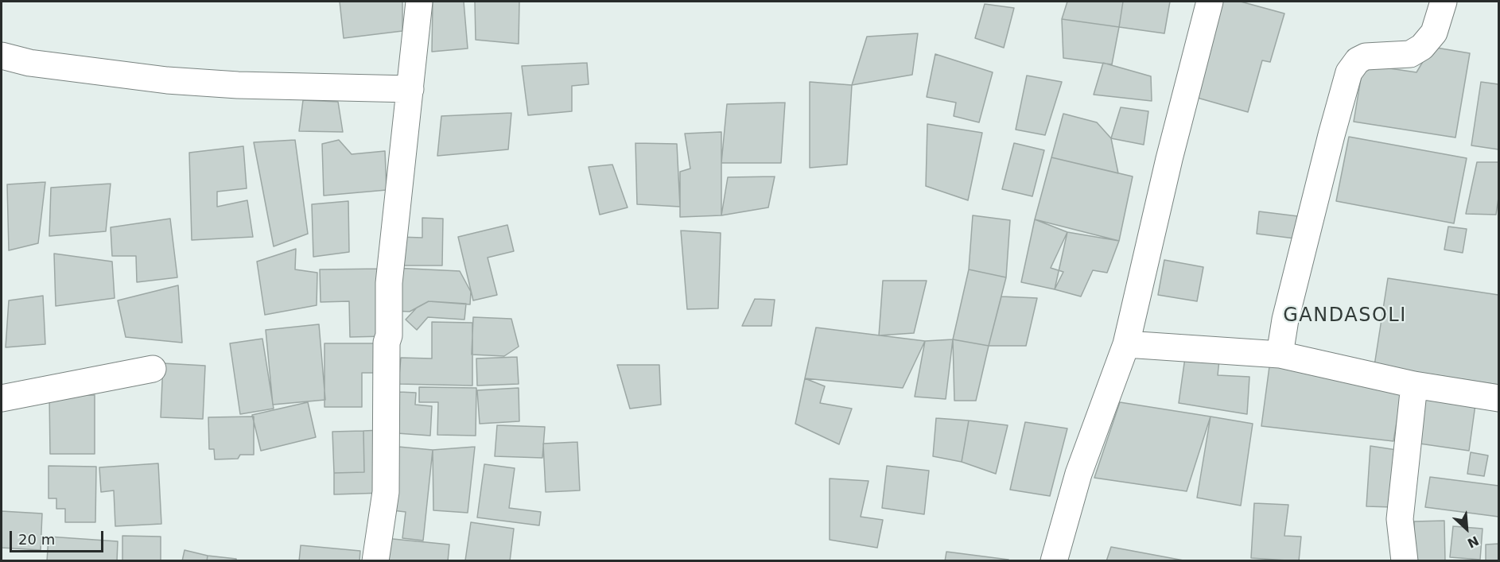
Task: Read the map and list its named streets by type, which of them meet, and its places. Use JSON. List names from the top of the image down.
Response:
{
  "districts": ["GANDASOLI"],
  "scale_bar": "20 m",
  "north": "bottom right"
}
